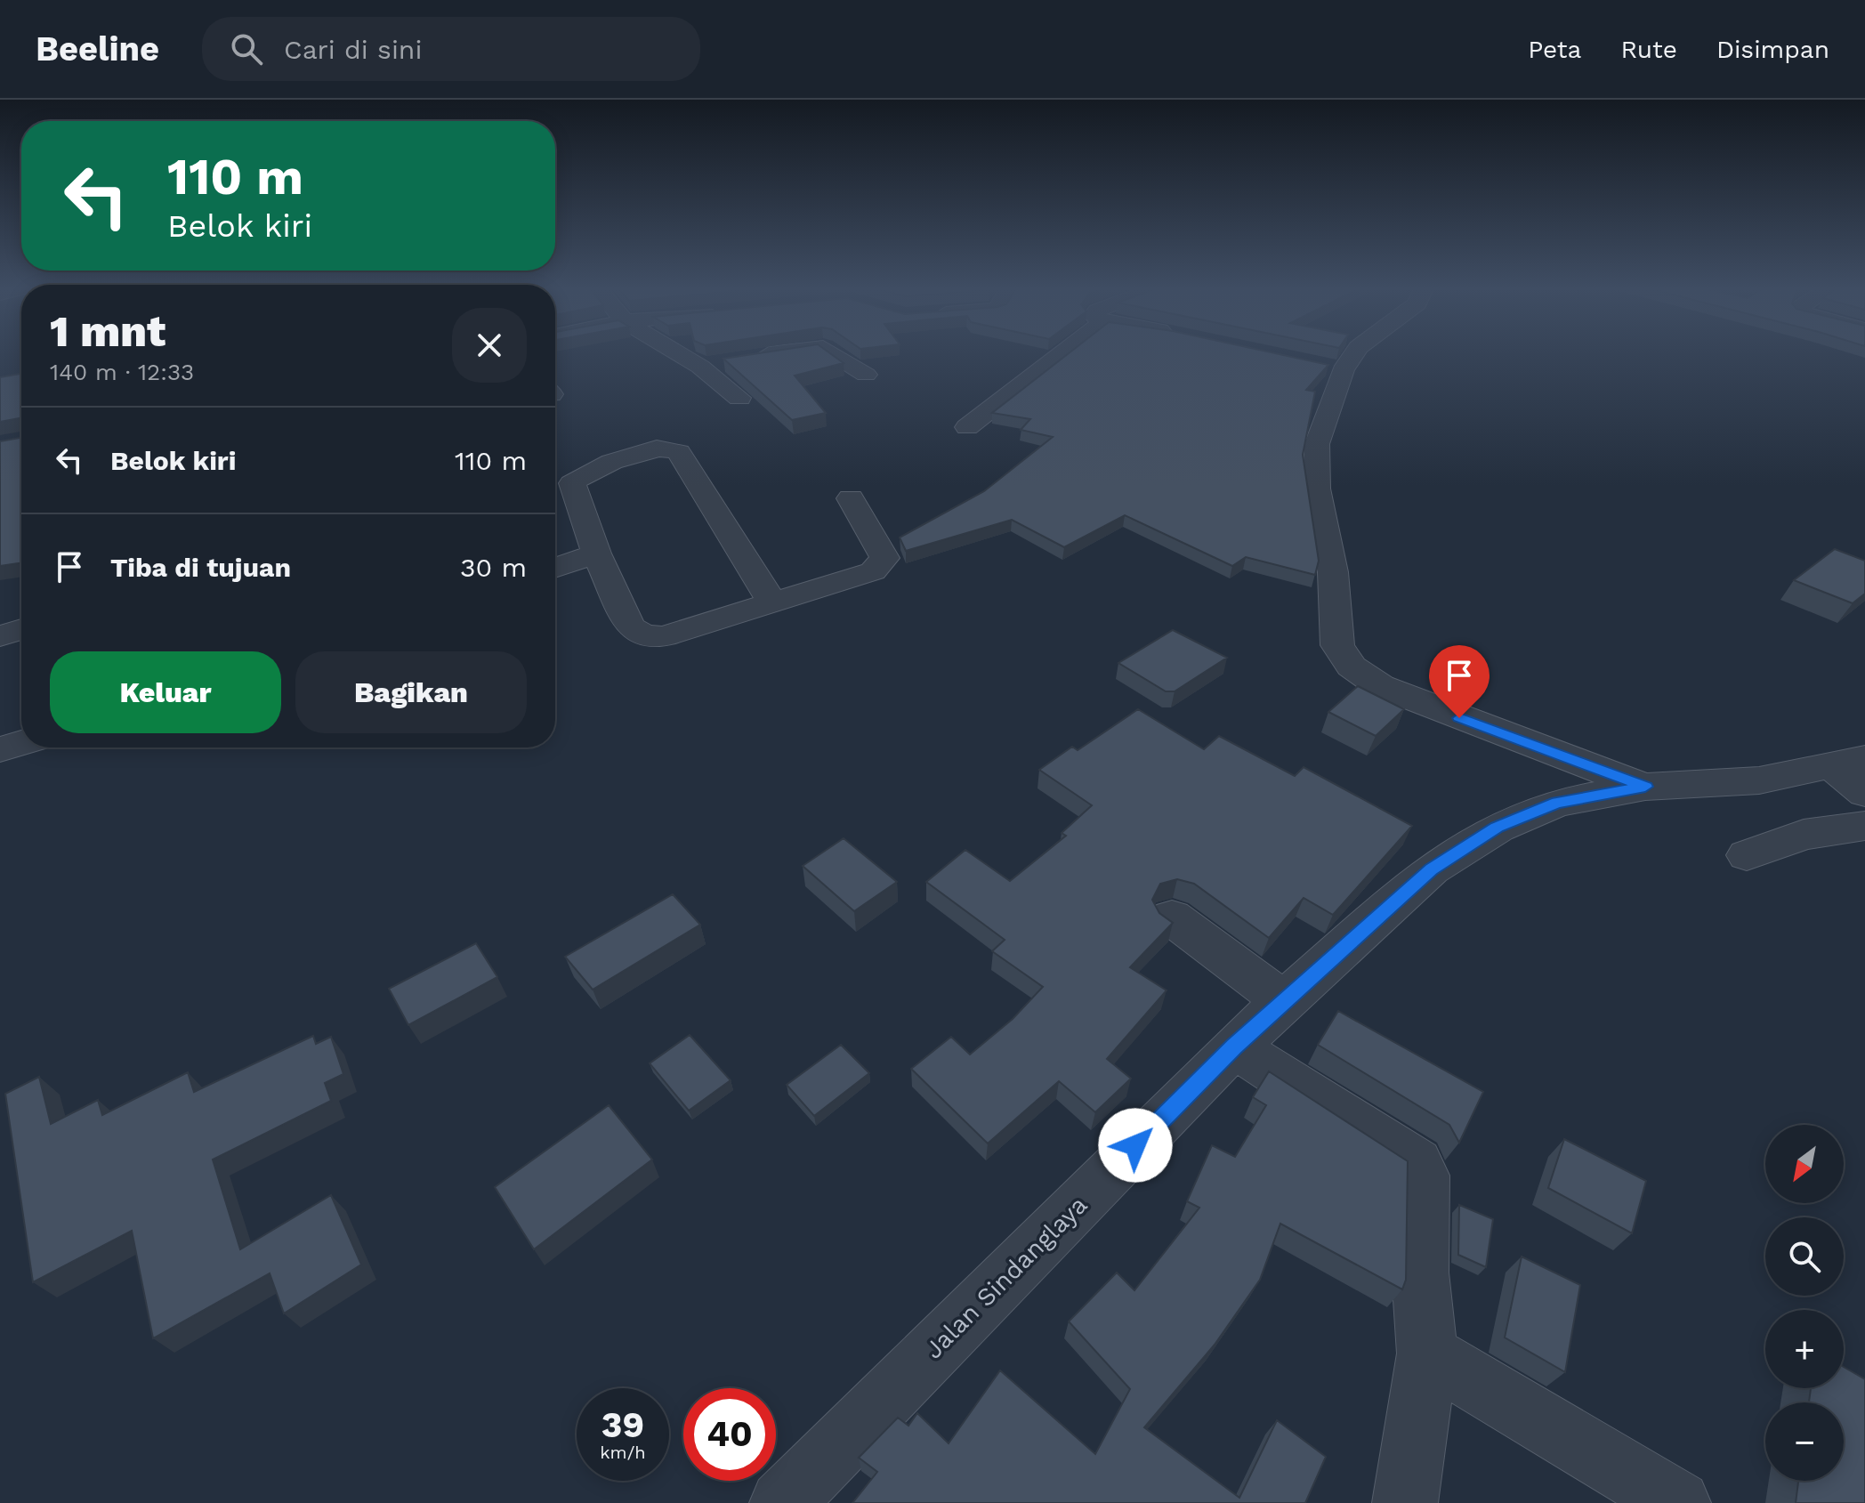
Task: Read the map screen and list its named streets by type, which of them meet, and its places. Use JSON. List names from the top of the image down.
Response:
{
  "streets": {
    "street": ["Jalan Sindanglaya"]
  },
  "north": "bottom left",
  "page": {
    "header": "Beeline",
    "search": "Cari di sini",
    "nav": ["Peta", "Rute", "Disimpan"],
    "turn": ["110 m", "Belok kiri"],
    "heading": ["1 mnt", "140 m · 12:33"],
    "list": [
      {
        "name": "Belok kiri",
        "value": "110 m"
      },
      {
        "name": "Tiba di tujuan",
        "value": "30 m"
      }
    ],
    "buttons": ["Keluar", "Bagikan"],
    "map_buttons": ["+", "−"],
    "speed": "39 km/h",
    "limit": "40"
  }
}
